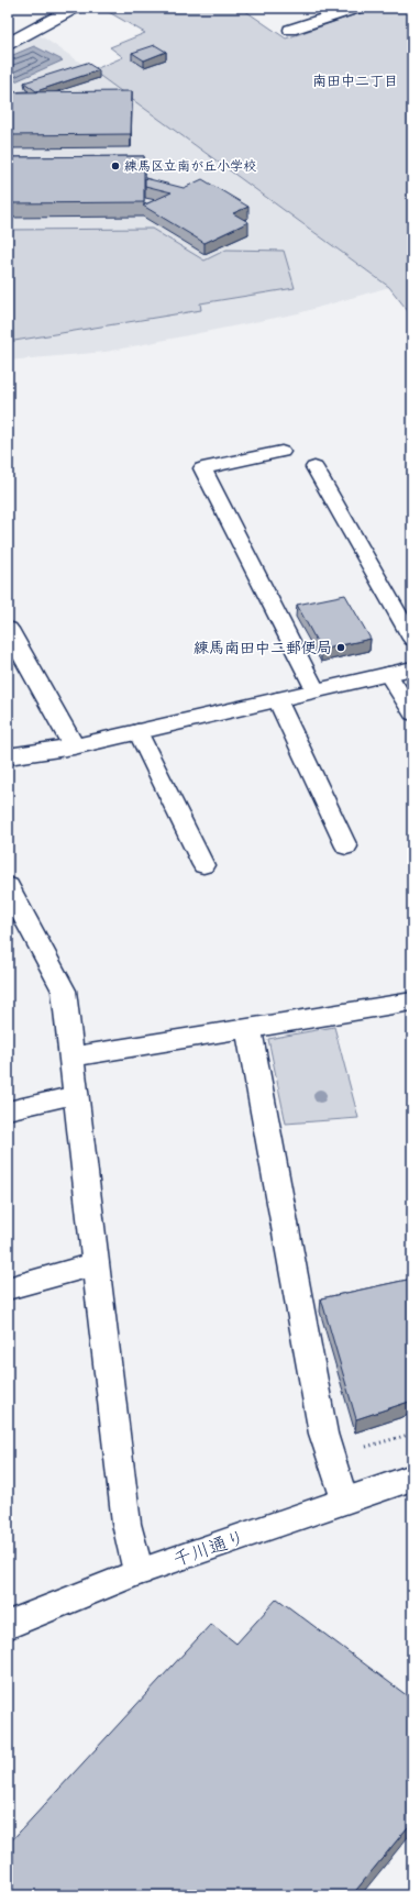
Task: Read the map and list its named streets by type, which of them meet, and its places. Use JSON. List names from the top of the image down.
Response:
{
  "streets": {
    "street": ["千川通り"]
  },
  "districts": ["南田中二丁目"],
  "places": ["練馬区立南が丘小学校", "練馬南田中二郵便局"]
}
